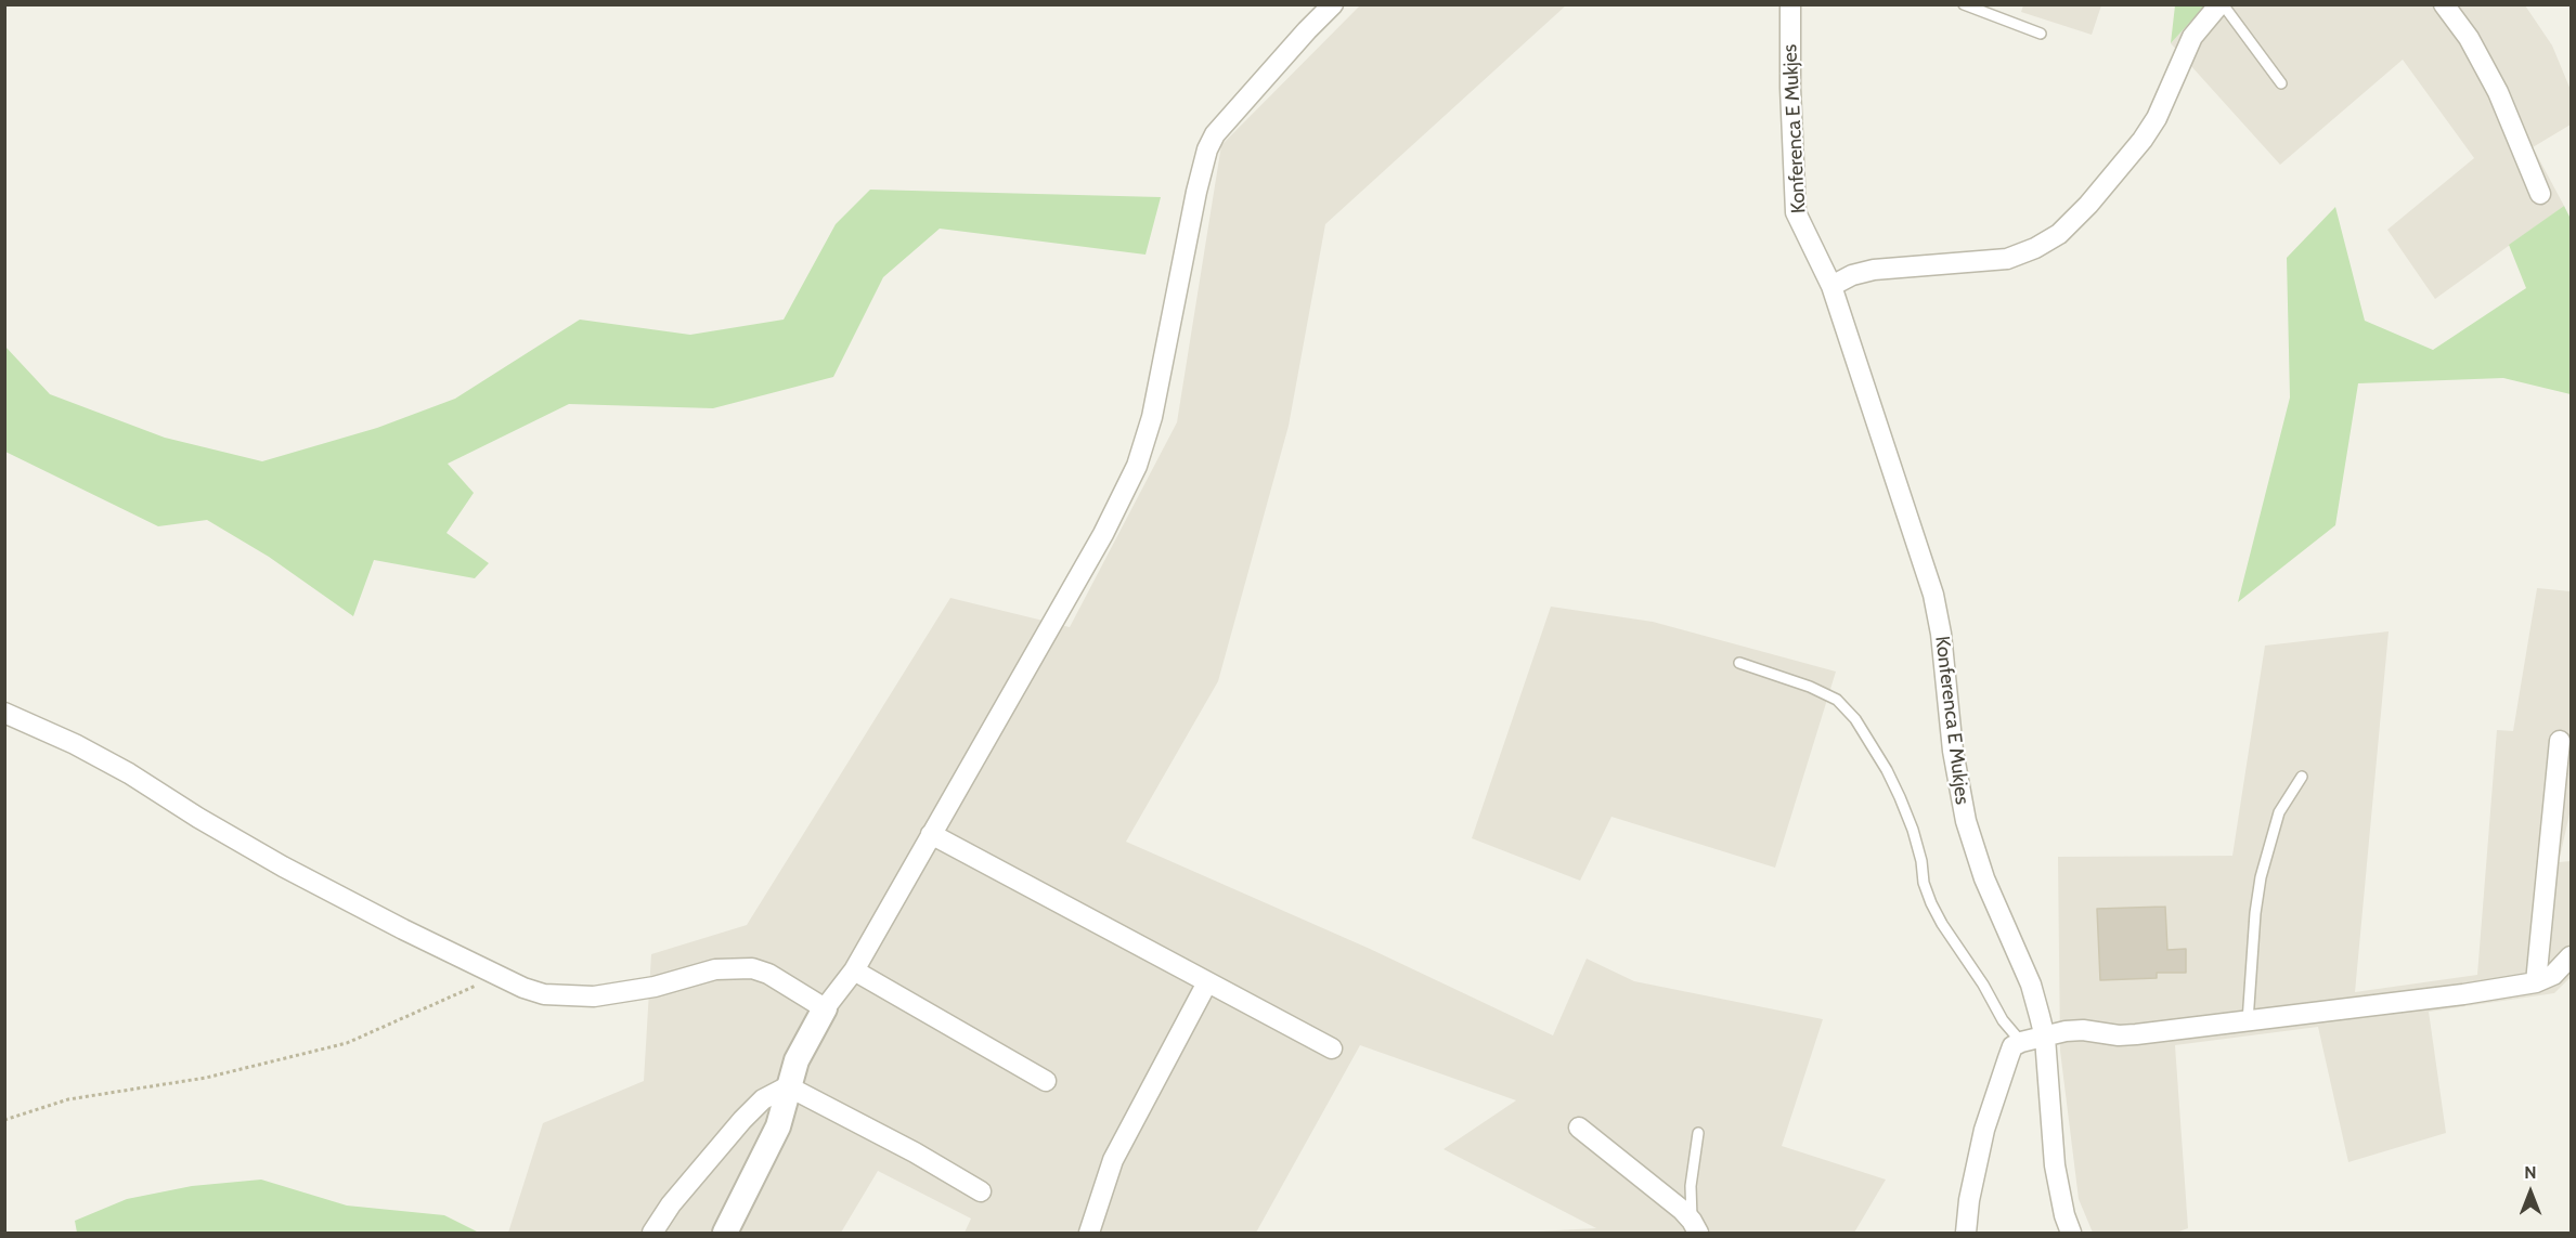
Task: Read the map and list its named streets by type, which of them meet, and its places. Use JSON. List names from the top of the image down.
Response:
{
  "streets": {
    "street": ["Konferenca E Mukjes"]
  },
  "north": "top"
}
